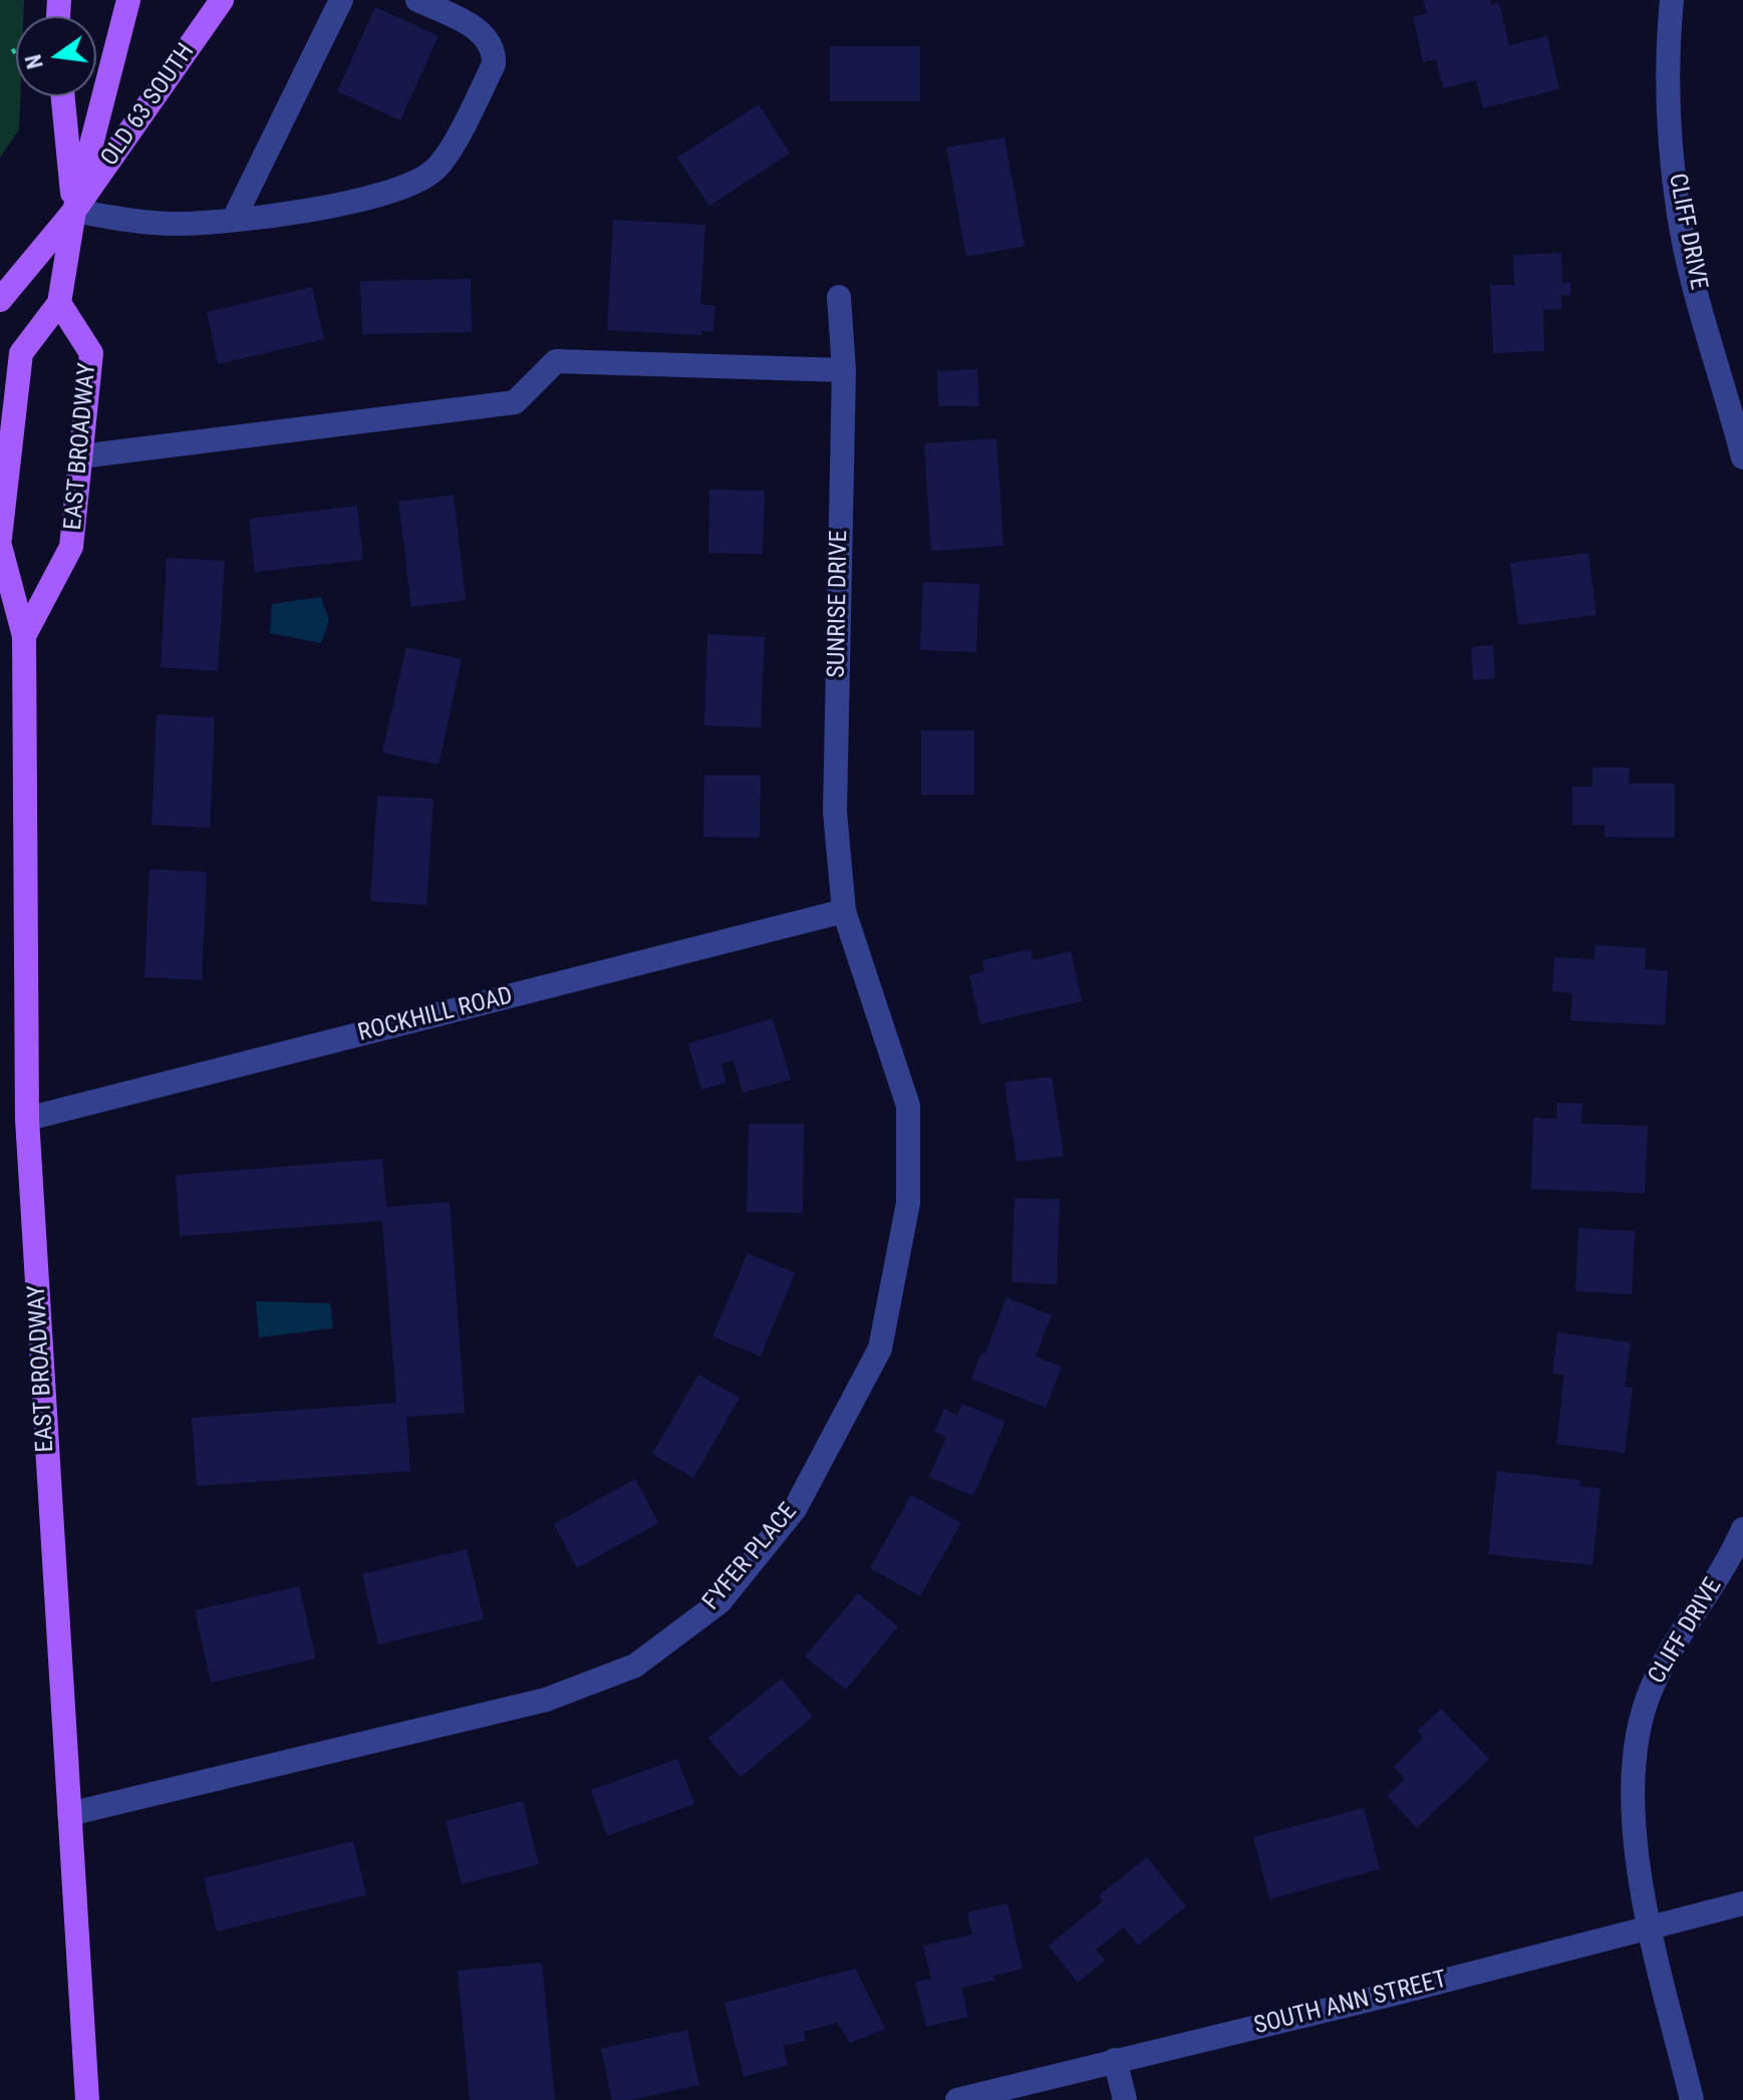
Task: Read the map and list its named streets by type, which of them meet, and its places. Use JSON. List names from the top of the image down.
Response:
{
  "streets": {
    "main road": ["OLD 63 SOUTH", "EAST BROADWAY"],
    "street": [
      "CLIFF DRIVE",
      "SUNRISE DRIVE",
      "ROCKHILL ROAD",
      "FYFER PLACE",
      "SOUTH ANN STREET"
    ]
  },
  "crossings": [
    ["CLIFF DRIVE", "SOUTH ANN STREET"],
    ["EAST BROADWAY", "ROCKHILL ROAD"],
    ["EAST BROADWAY", "FYFER PLACE"],
    ["SUNRISE DRIVE", "ROCKHILL ROAD"],
    ["SUNRISE DRIVE", "FYFER PLACE"],
    ["ROCKHILL ROAD", "FYFER PLACE"]
  ],
  "north": "left"
}
